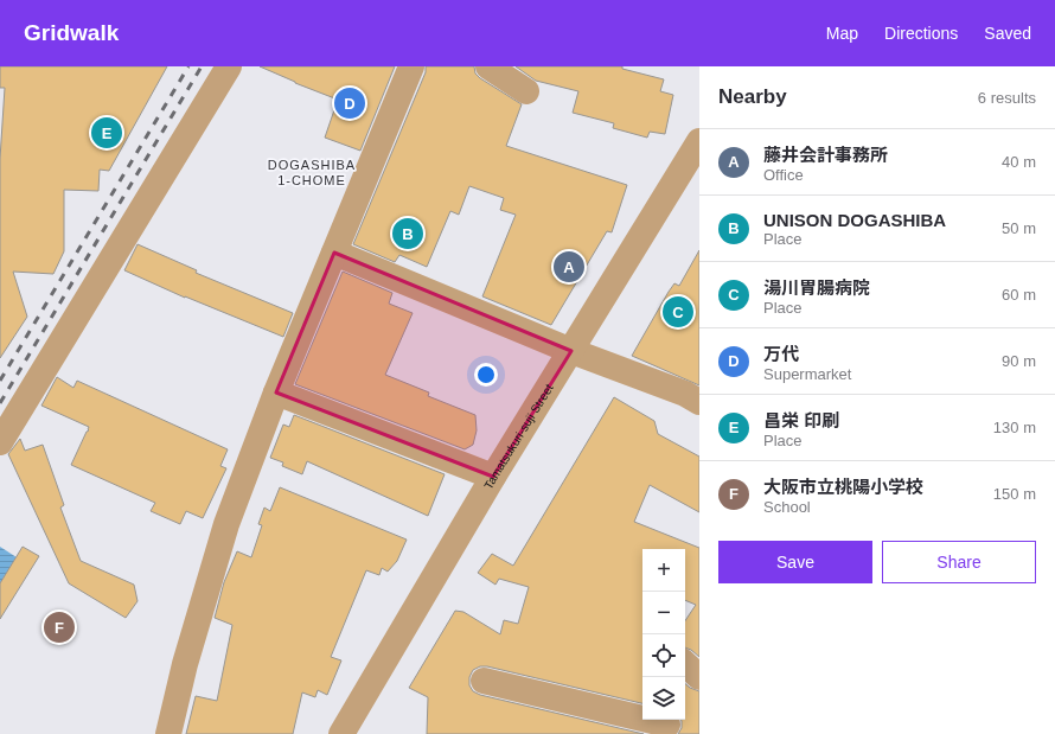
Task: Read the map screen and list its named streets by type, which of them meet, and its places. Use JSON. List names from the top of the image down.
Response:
{
  "streets": {
    "street": ["Tamatsukuri-suji Street"]
  },
  "districts": ["DOGASHIBA 1-CHOME"],
  "page": {
    "header": "Gridwalk",
    "nav": ["Map", "Directions", "Saved"],
    "heading": ["Nearby", "6 results"],
    "pins": [
      "D",
      "E",
      "B",
      "A",
      "C",
      "F"
    ],
    "list": [
      {
        "mark": "A",
        "name": "藤井会計事務所",
        "note": "Office",
        "value": "40 m"
      },
      {
        "mark": "B",
        "name": "UNISON DOGASHIBA",
        "note": "Place",
        "value": "50 m"
      },
      {
        "mark": "C",
        "name": "湯川胃腸病院",
        "note": "Place",
        "value": "60 m"
      },
      {
        "mark": "D",
        "name": "万代",
        "note": "Supermarket",
        "value": "90 m"
      },
      {
        "mark": "E",
        "name": "昌栄 印刷",
        "note": "Place",
        "value": "130 m"
      },
      {
        "mark": "F",
        "name": "大阪市立桃陽小学校",
        "note": "School",
        "value": "150 m"
      }
    ],
    "buttons": ["Save", "Share"],
    "map_buttons": ["+", "−"]
  }
}
